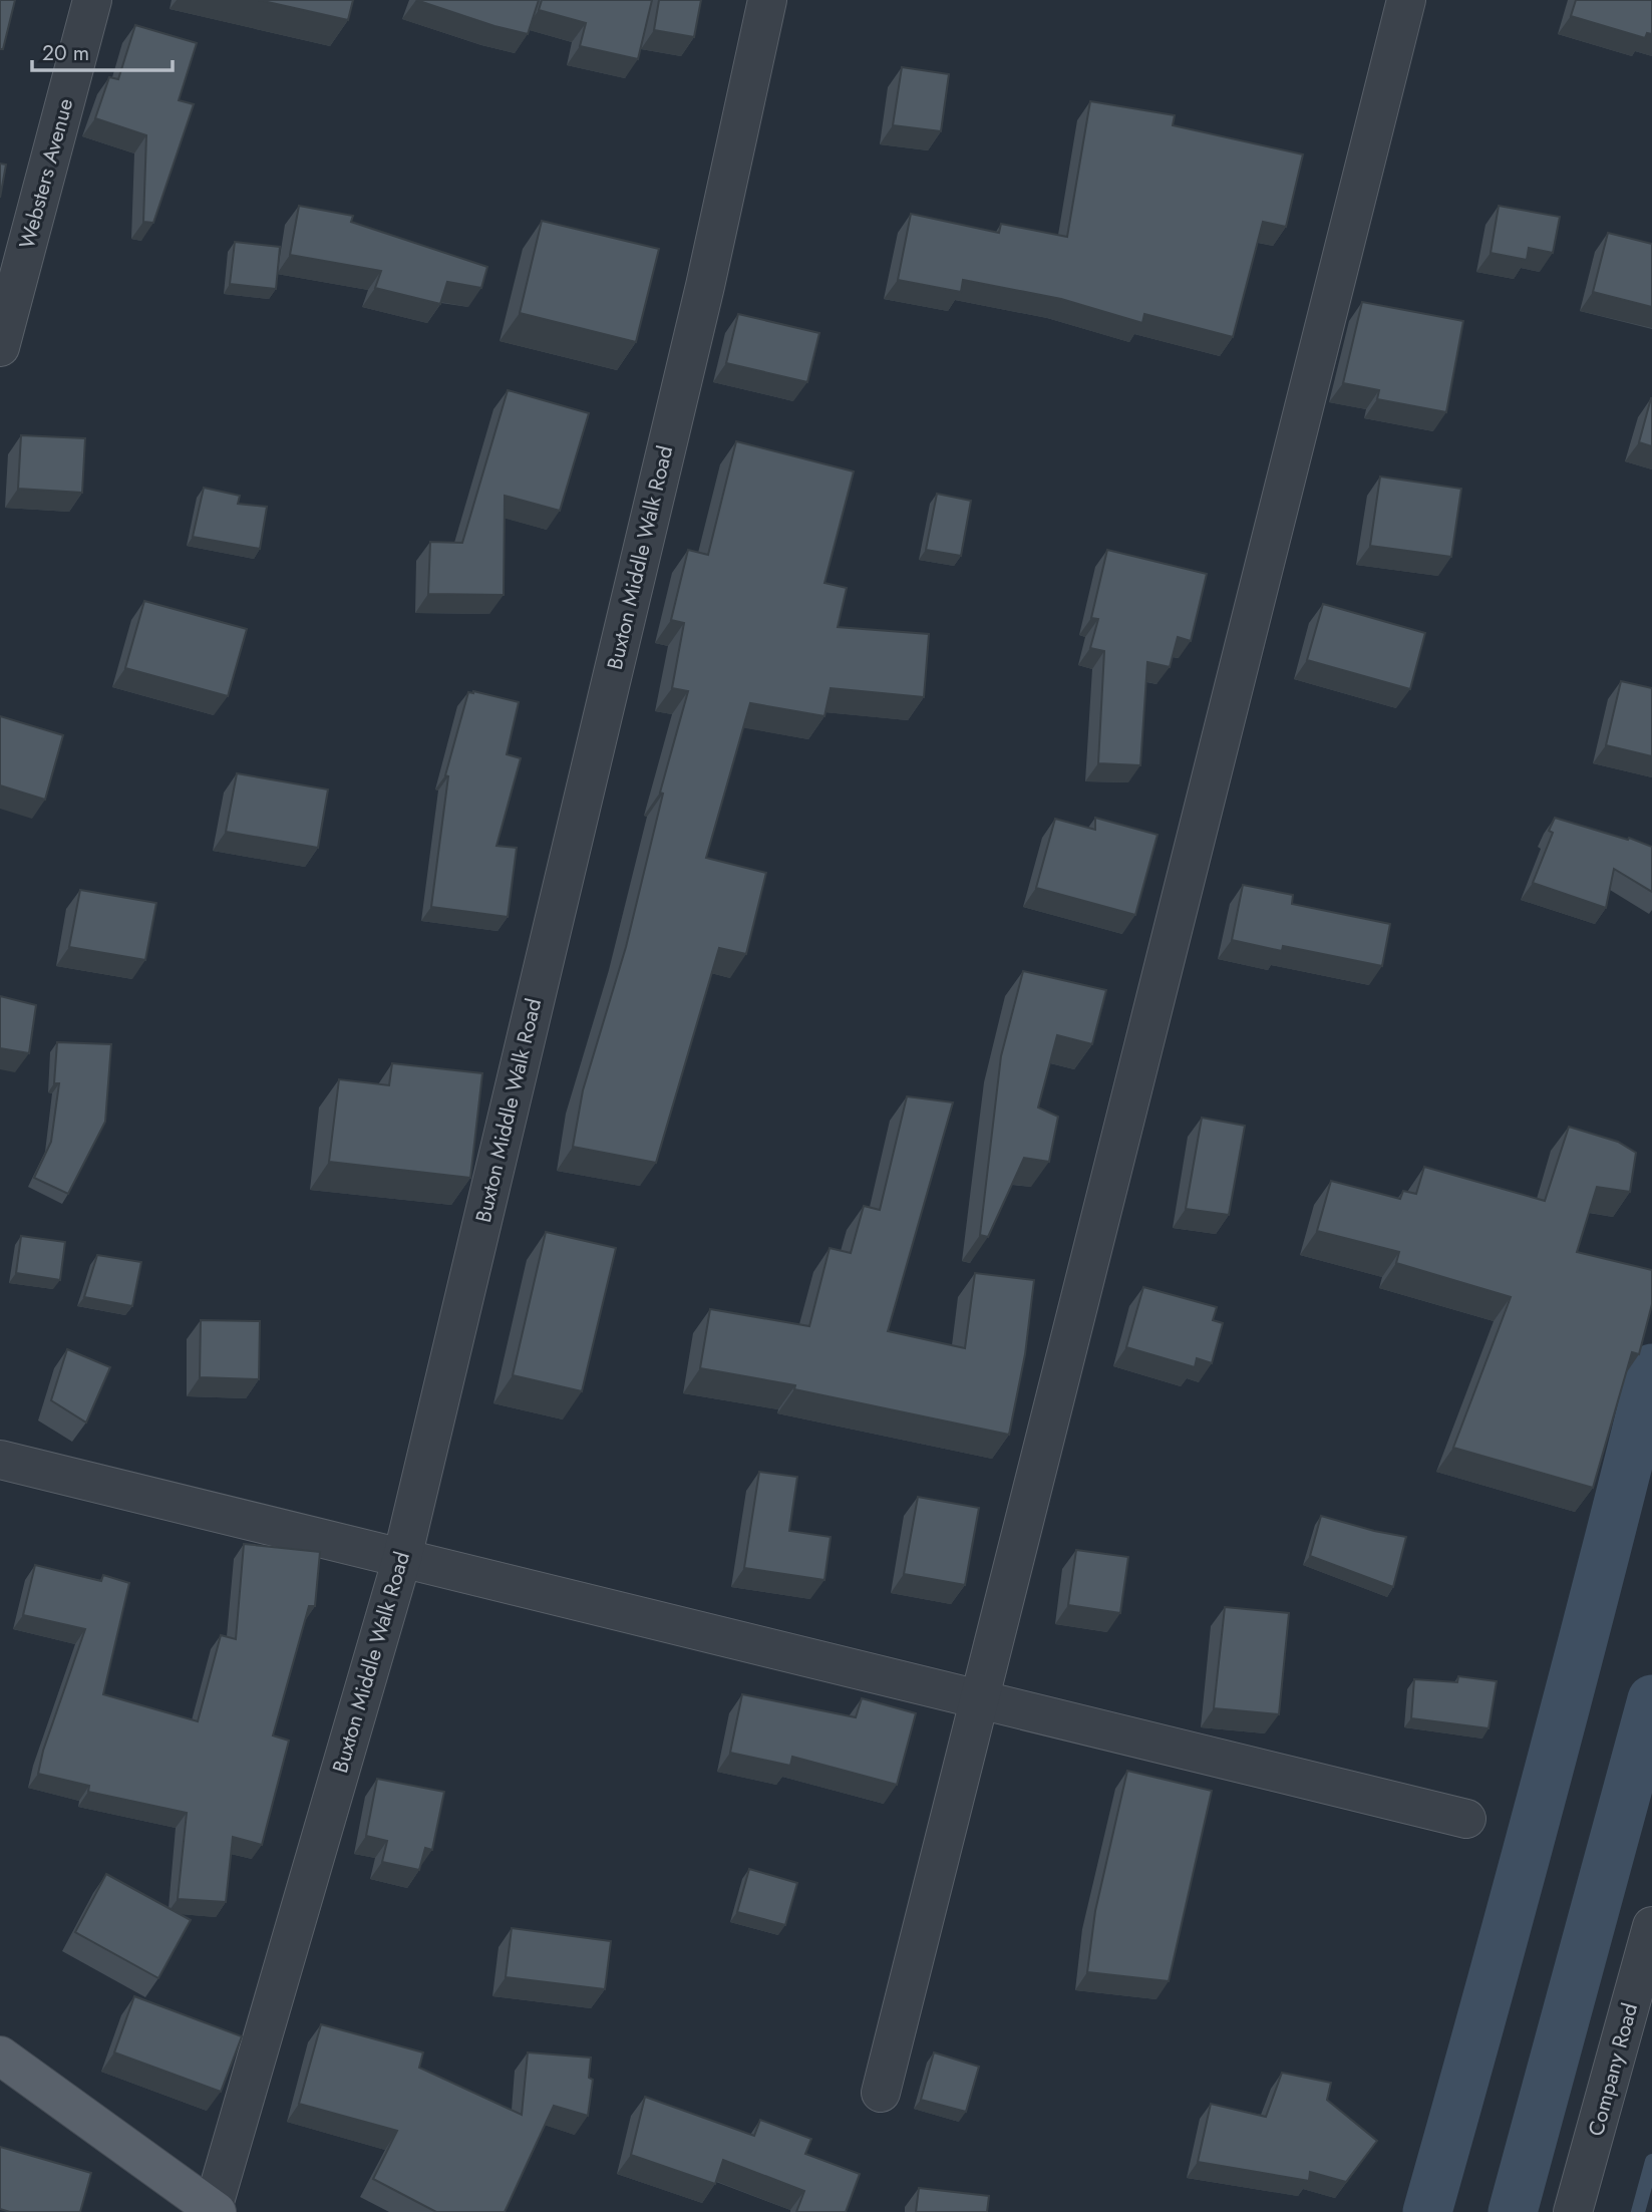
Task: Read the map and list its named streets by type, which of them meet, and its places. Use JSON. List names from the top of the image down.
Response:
{
  "streets": {
    "street": ["Websters Avenue", "Buxton Middle Walk Road", "Company Road"]
  },
  "scale_bar": "20 m"
}
